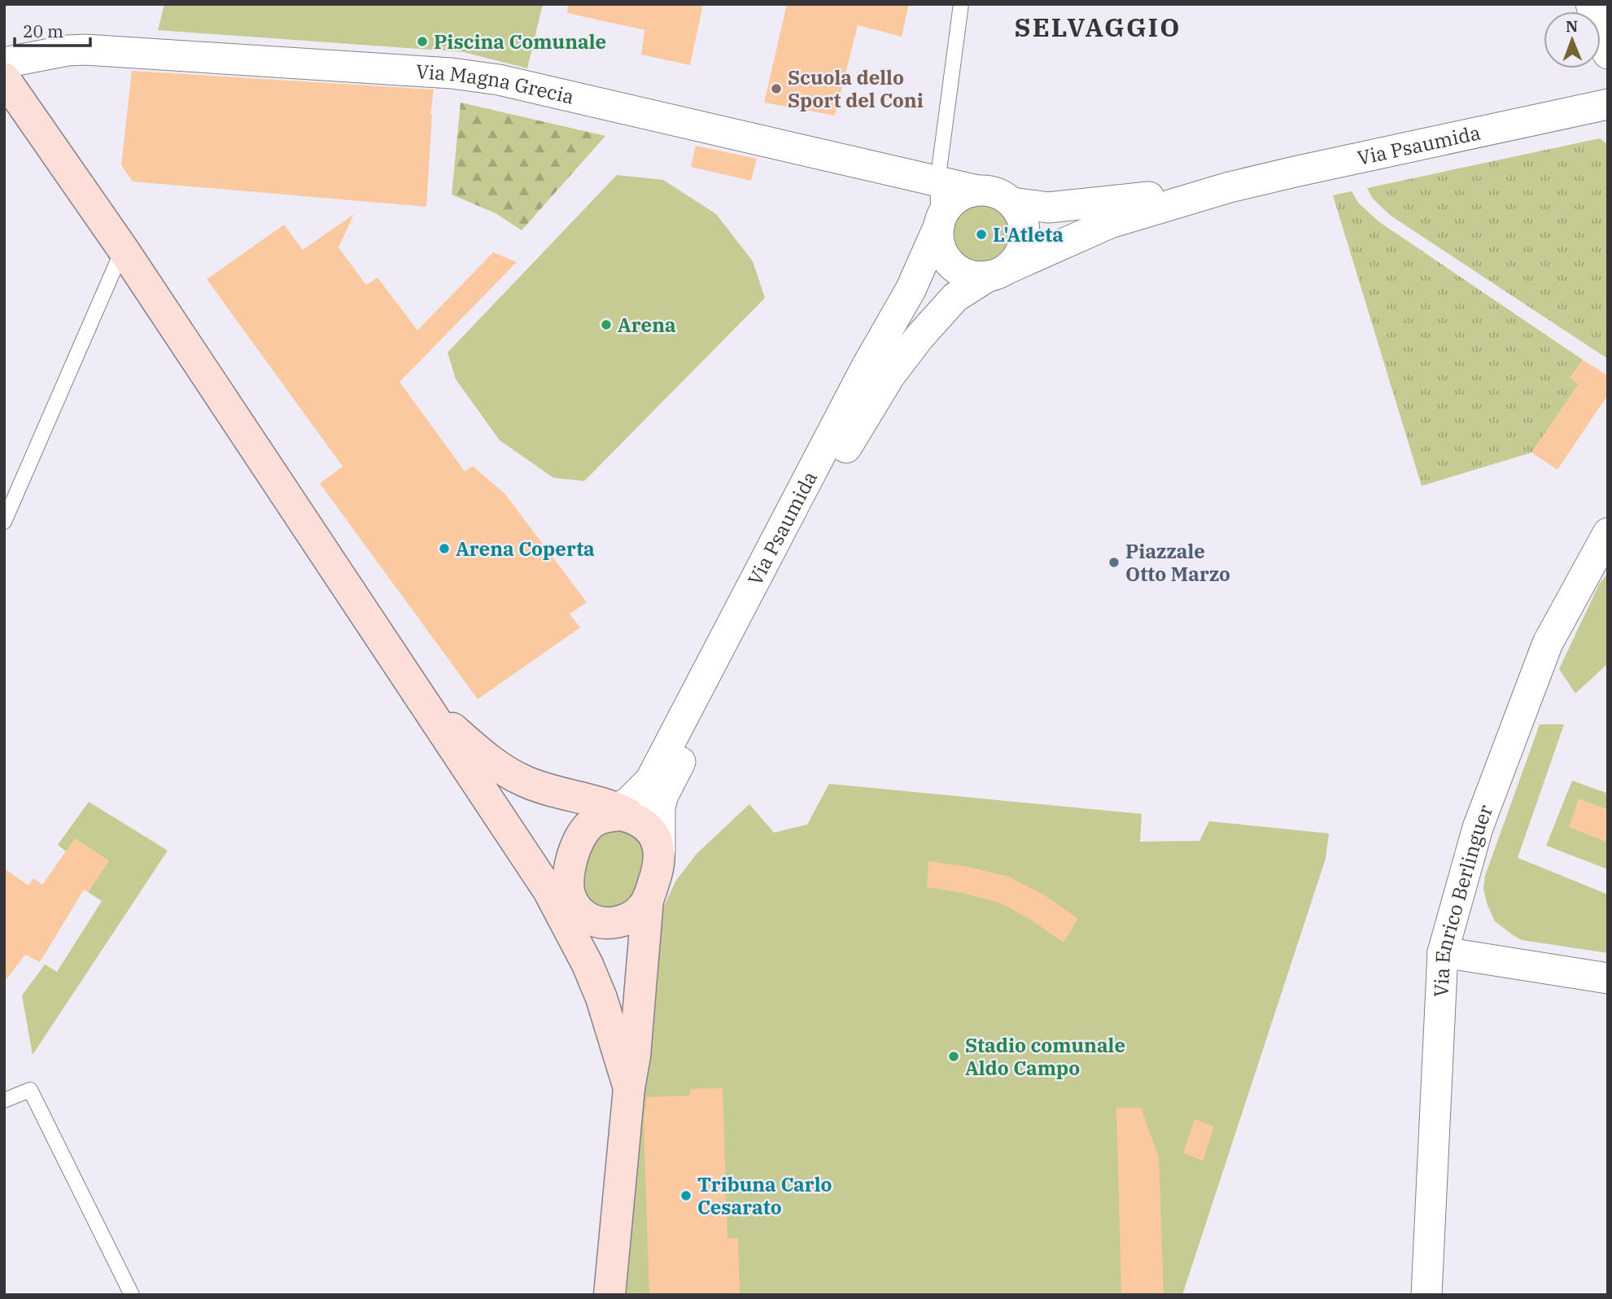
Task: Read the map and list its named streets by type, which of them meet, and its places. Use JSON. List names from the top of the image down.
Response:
{
  "streets": {
    "street": ["Via Magna Grecia", "Via Psaumida", "Via Enrico Berlinguer"]
  },
  "crossings": [
    ["Via Magna Grecia", "Via Psaumida"]
  ],
  "districts": ["SELVAGGIO"],
  "places": [
    "Piscina Comunale",
    "Scuola dello Sport del Coni",
    "L'Atleta",
    "Arena",
    "Arena Coperta",
    "Piazzale Otto Marzo",
    "Stadio comunale Aldo Campo",
    "Tribuna Carlo Cesarato"
  ],
  "scale_bar": "20 m",
  "north": "top"
}
